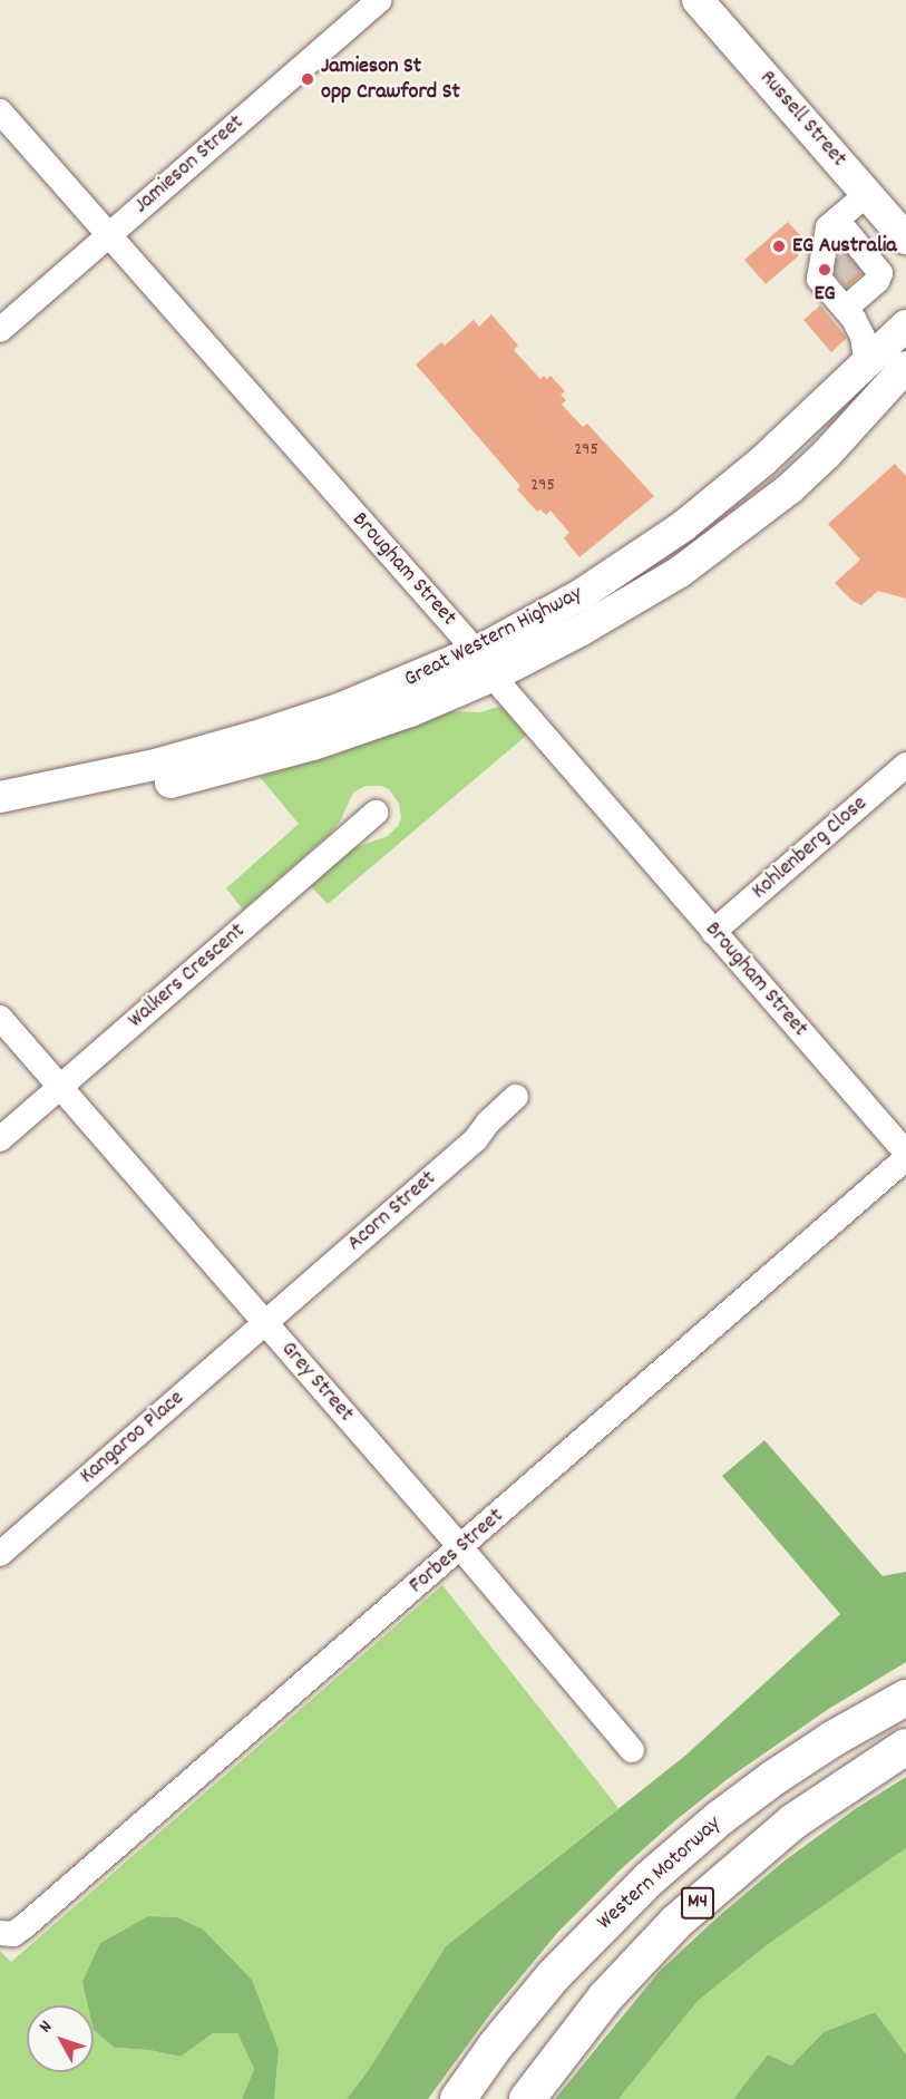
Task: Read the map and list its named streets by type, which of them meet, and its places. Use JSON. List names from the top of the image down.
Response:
{
  "streets": {
    "highway": ["Western Motorway", "M4"],
    "main road": ["Russell Street", "Great Western Highway"],
    "street": [
      "Jamieson Street",
      "Brougham Street",
      "Kohlenberg Close",
      "Walkers Crescent",
      "Acorn Street",
      "Grey Street",
      "Kangaroo Place",
      "Forbes Street"
    ]
  },
  "crossings": [
    ["Jamieson Street", "Brougham Street"],
    ["Brougham Street", "Great Western Highway"],
    ["Brougham Street", "Kohlenberg Close"],
    ["Walkers Crescent", "Grey Street"],
    ["Acorn Street", "Grey Street"],
    ["Acorn Street", "Kangaroo Place"],
    ["Grey Street", "Kangaroo Place"],
    ["Grey Street", "Forbes Street"]
  ],
  "places": ["Jamieson St opp Crawford St", "EG Australia", "EG"],
  "house_numbers": ["295", "295"],
  "north": "top left"
}
